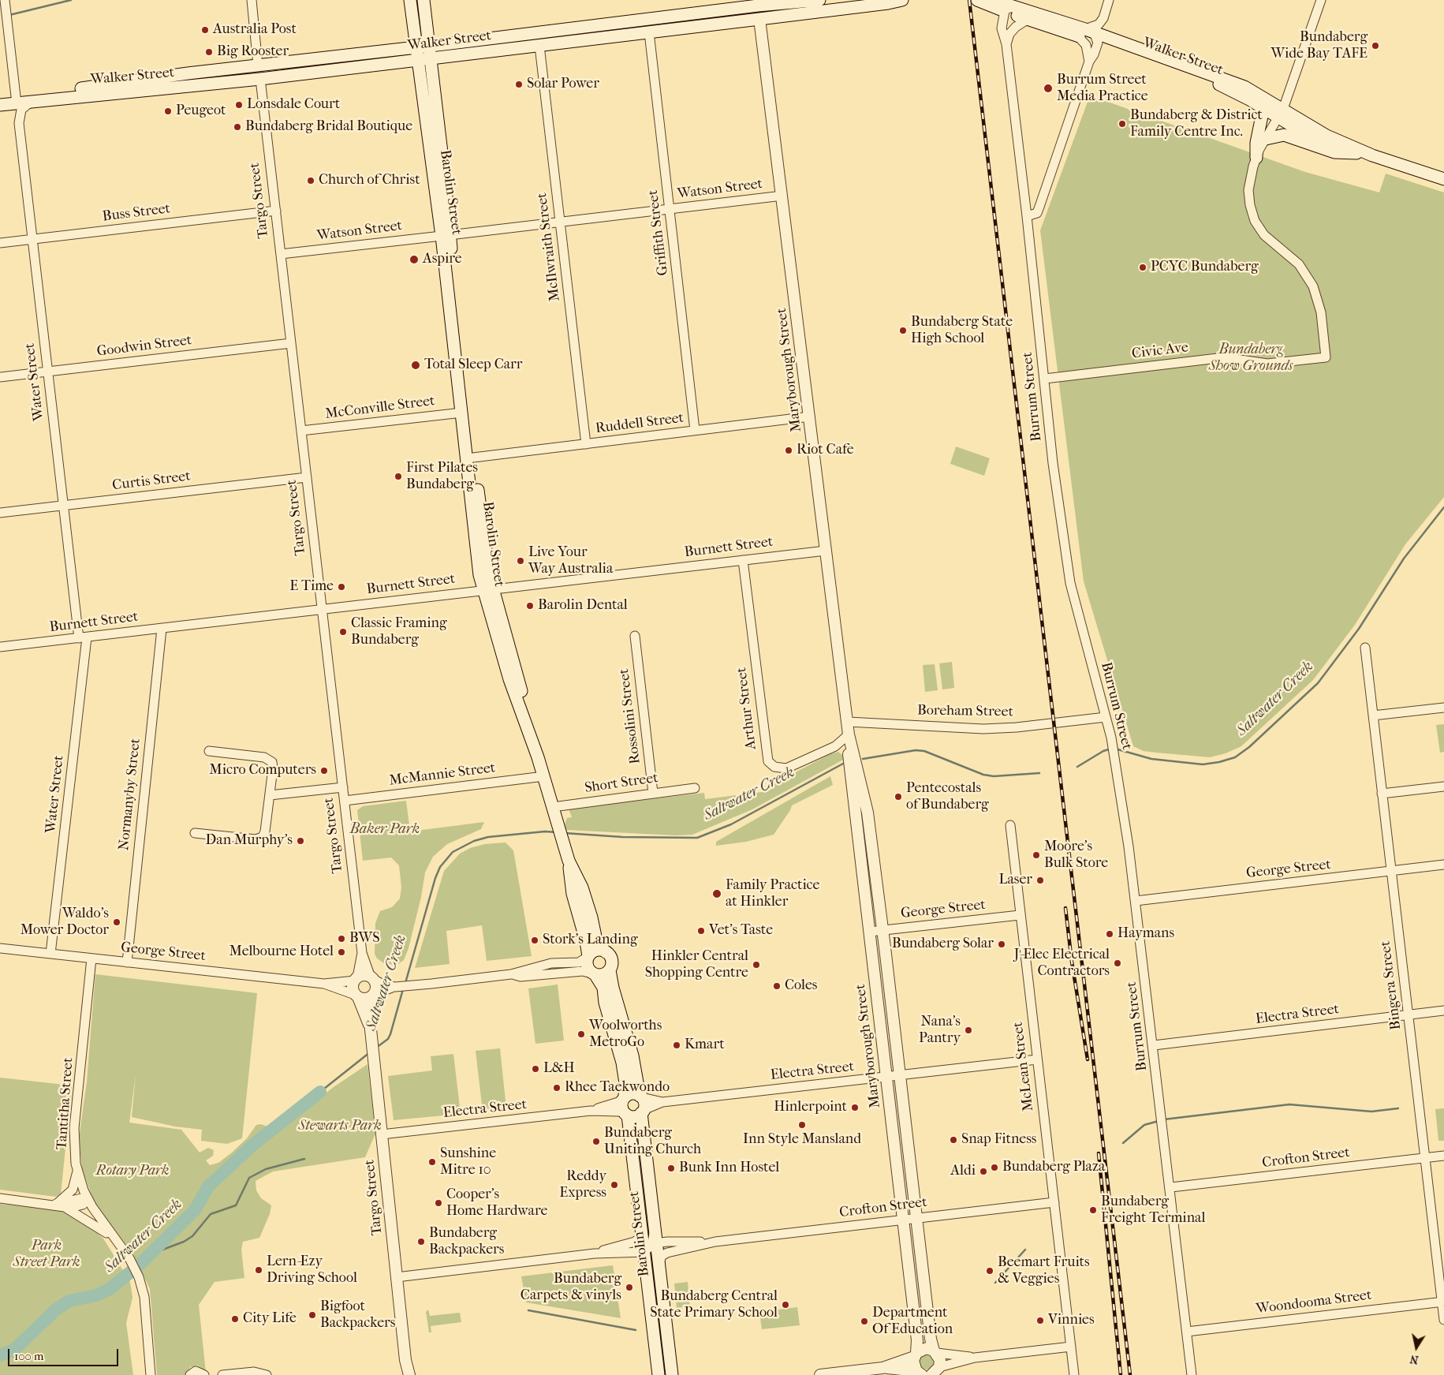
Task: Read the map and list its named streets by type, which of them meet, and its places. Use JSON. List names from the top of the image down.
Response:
{
  "streets": {
    "main road": ["Walker Street", "Barolin Street"],
    "street": [
      "Watson Street",
      "Targo Street",
      "Buss Street",
      "Griffith Street",
      "McIlwraith Street",
      "Goodwin Street",
      "Civic Ave",
      "Maryborough Street",
      "Water Street",
      "Burrum Street",
      "McConville Street",
      "Ruddell Street",
      "Curtis Street",
      "Burnett Street",
      "Arthur Street",
      "Boreham Street",
      "Rossolini Street",
      "McMannie Street",
      "Short Street",
      "Normanyby Street",
      "George Street",
      "Bingera Street",
      "Electra Street",
      "McLean Street",
      "Tantitha Street",
      "Crofton Street",
      "Woondooma Street"
    ]
  },
  "crossings": [
    ["Walker Street", "Barolin Street"],
    ["Walker Street", "Targo Street"],
    ["Walker Street", "Griffith Street"],
    ["Walker Street", "McIlwraith Street"],
    ["Walker Street", "Maryborough Street"],
    ["Walker Street", "Water Street"],
    ["Walker Street", "Burrum Street"],
    ["Watson Street", "Barolin Street"],
    ["Watson Street", "Targo Street"],
    ["Watson Street", "Griffith Street"],
    ["Watson Street", "McIlwraith Street"],
    ["Watson Street", "Maryborough Street"],
    ["Barolin Street", "McConville Street"],
    ["Barolin Street", "Ruddell Street"],
    ["Barolin Street", "Burnett Street"],
    ["Barolin Street", "McMannie Street"],
    ["Barolin Street", "Short Street"],
    ["Barolin Street", "Electra Street"],
    ["Barolin Street", "Crofton Street"],
    ["Targo Street", "Buss Street"],
    ["Targo Street", "Goodwin Street"],
    ["Targo Street", "McConville Street"],
    ["Targo Street", "Curtis Street"],
    ["Targo Street", "Burnett Street"],
    ["Targo Street", "McMannie Street"],
    ["Targo Street", "George Street"],
    ["Targo Street", "Electra Street"],
    ["Buss Street", "Water Street"],
    ["Griffith Street", "Ruddell Street"],
    ["McIlwraith Street", "Ruddell Street"],
    ["Goodwin Street", "Water Street"],
    ["Civic Ave", "Burrum Street"],
    ["Maryborough Street", "Ruddell Street"],
    ["Maryborough Street", "Burnett Street"],
    ["Maryborough Street", "Arthur Street"],
    ["Maryborough Street", "Boreham Street"],
    ["Maryborough Street", "George Street"],
    ["Maryborough Street", "Electra Street"],
    ["Maryborough Street", "Crofton Street"],
    ["Water Street", "Curtis Street"],
    ["Water Street", "Burnett Street"],
    ["Water Street", "George Street"],
    ["Burrum Street", "Boreham Street"],
    ["Burrum Street", "George Street"],
    ["Burrum Street", "Electra Street"],
    ["Burrum Street", "Crofton Street"],
    ["Burrum Street", "Woondooma Street"],
    ["Burnett Street", "Arthur Street"],
    ["Burnett Street", "Normanyby Street"],
    ["Rossolini Street", "Short Street"],
    ["Normanyby Street", "George Street"],
    ["George Street", "Bingera Street"],
    ["George Street", "McLean Street"],
    ["George Street", "Tantitha Street"],
    ["Bingera Street", "Electra Street"],
    ["Bingera Street", "Crofton Street"],
    ["Bingera Street", "Woondooma Street"],
    ["Electra Street", "McLean Street"],
    ["McLean Street", "Crofton Street"]
  ],
  "water": ["Saltwater Creek"],
  "parks": [
    "Bundaberg Show Grounds",
    "Baker Park",
    "Stewarts Park",
    "Rotary Park",
    "Park Street Park"
  ],
  "places": [
    "Australia Post",
    "Bundaberg Wide Bay TAFE",
    "Big Rooster",
    "Solar Power",
    "Burrum Street Media Practice",
    "Lonsdale Court",
    "Peugeot",
    "Bundaberg & District Family Centre Inc.",
    "Bundaberg Bridal Boutique",
    "Church of Christ",
    "Aspire",
    "PCYC Bundaberg",
    "Bundaberg State High School",
    "Total Sleep Carr",
    "Riot Cafe",
    "First Pilates Bundaberg",
    "Live Your Way Australia",
    "E Time",
    "Barolin Dental",
    "Classic Framing Bundaberg",
    "Micro Computers",
    "Pentecostals of Bundaberg",
    "Dan Murphy's",
    "Moore's Bulk Store",
    "Laser",
    "Family Practice at Hinkler",
    "Waldo's Mower Doctor",
    "Vet's Taste",
    "Haymans",
    "BWS",
    "Stork's Landing",
    "Bundaberg Solar",
    "Melbourne Hotel",
    "J-Elec Electrical Contractors",
    "Hinkler Central Shopping Centre",
    "Coles",
    "Nana's Pantry",
    "Woolworths MetroGo",
    "Kmart",
    "L&H",
    "Rhee Taekwondo",
    "Hinlerpoint",
    "Inn Style Mansland",
    "Snap Fitness",
    "Bundaberg Uniting Church",
    "Sunshine Mitre 10",
    "Bundaberg Plaza",
    "Bunk Inn Hostel",
    "Aldi",
    "Reddy Express",
    "Cooper's Home Hardware",
    "Bundaberg Freight Terminal",
    "Bundaberg Backpackers",
    "Lern-Ezy Driving School",
    "Beemart Fruits & Veggies",
    "Bundaberg Carpets & vinyls",
    "Bundaberg Central State Primary School",
    "Bigfoot Backpackers",
    "City Life",
    "Vinnies",
    "Department Of Education"
  ],
  "scale_bar": "100 m",
  "north": "bottom"
}
